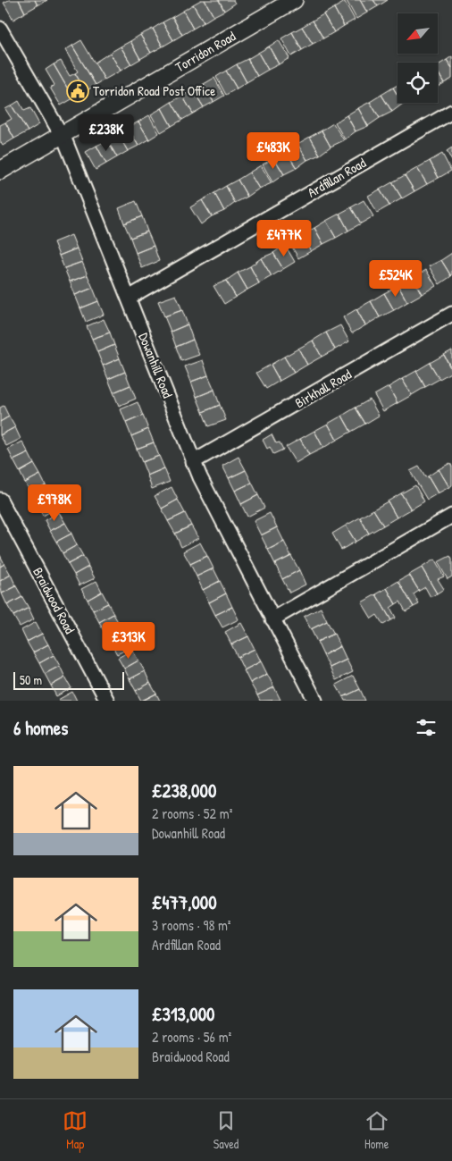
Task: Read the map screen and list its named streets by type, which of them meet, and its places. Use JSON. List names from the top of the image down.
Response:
{
  "streets": {
    "street": [
      "Torridon Road",
      "Ardfillan Road",
      "Dowanhill Road",
      "Birkhall Road",
      "Braidwood Road"
    ]
  },
  "crossings": [
    ["Torridon Road", "Dowanhill Road"],
    ["Ardfillan Road", "Dowanhill Road"],
    ["Dowanhill Road", "Birkhall Road"]
  ],
  "places": {
    "public building": ["Torridon Road Post Office"]
  },
  "scale_bar": "50 m",
  "north": "bottom left",
  "page": {
    "price": [
      "£238K",
      "£483K",
      "£477K",
      "£524K",
      "£978K",
      "£313K"
    ],
    "scale": "50 m",
    "heading": "6 homes",
    "list": [
      {
        "name": "£238,000",
        "note": "2 rooms · 52 m² · Dowanhill Road"
      },
      {
        "name": "£477,000",
        "note": "3 rooms · 98 m² · Ardfillan Road"
      },
      {
        "name": "£313,000",
        "note": "2 rooms · 56 m² · Braidwood Road"
      }
    ],
    "tabs": ["Map", "Saved", "Home"]
  }
}
